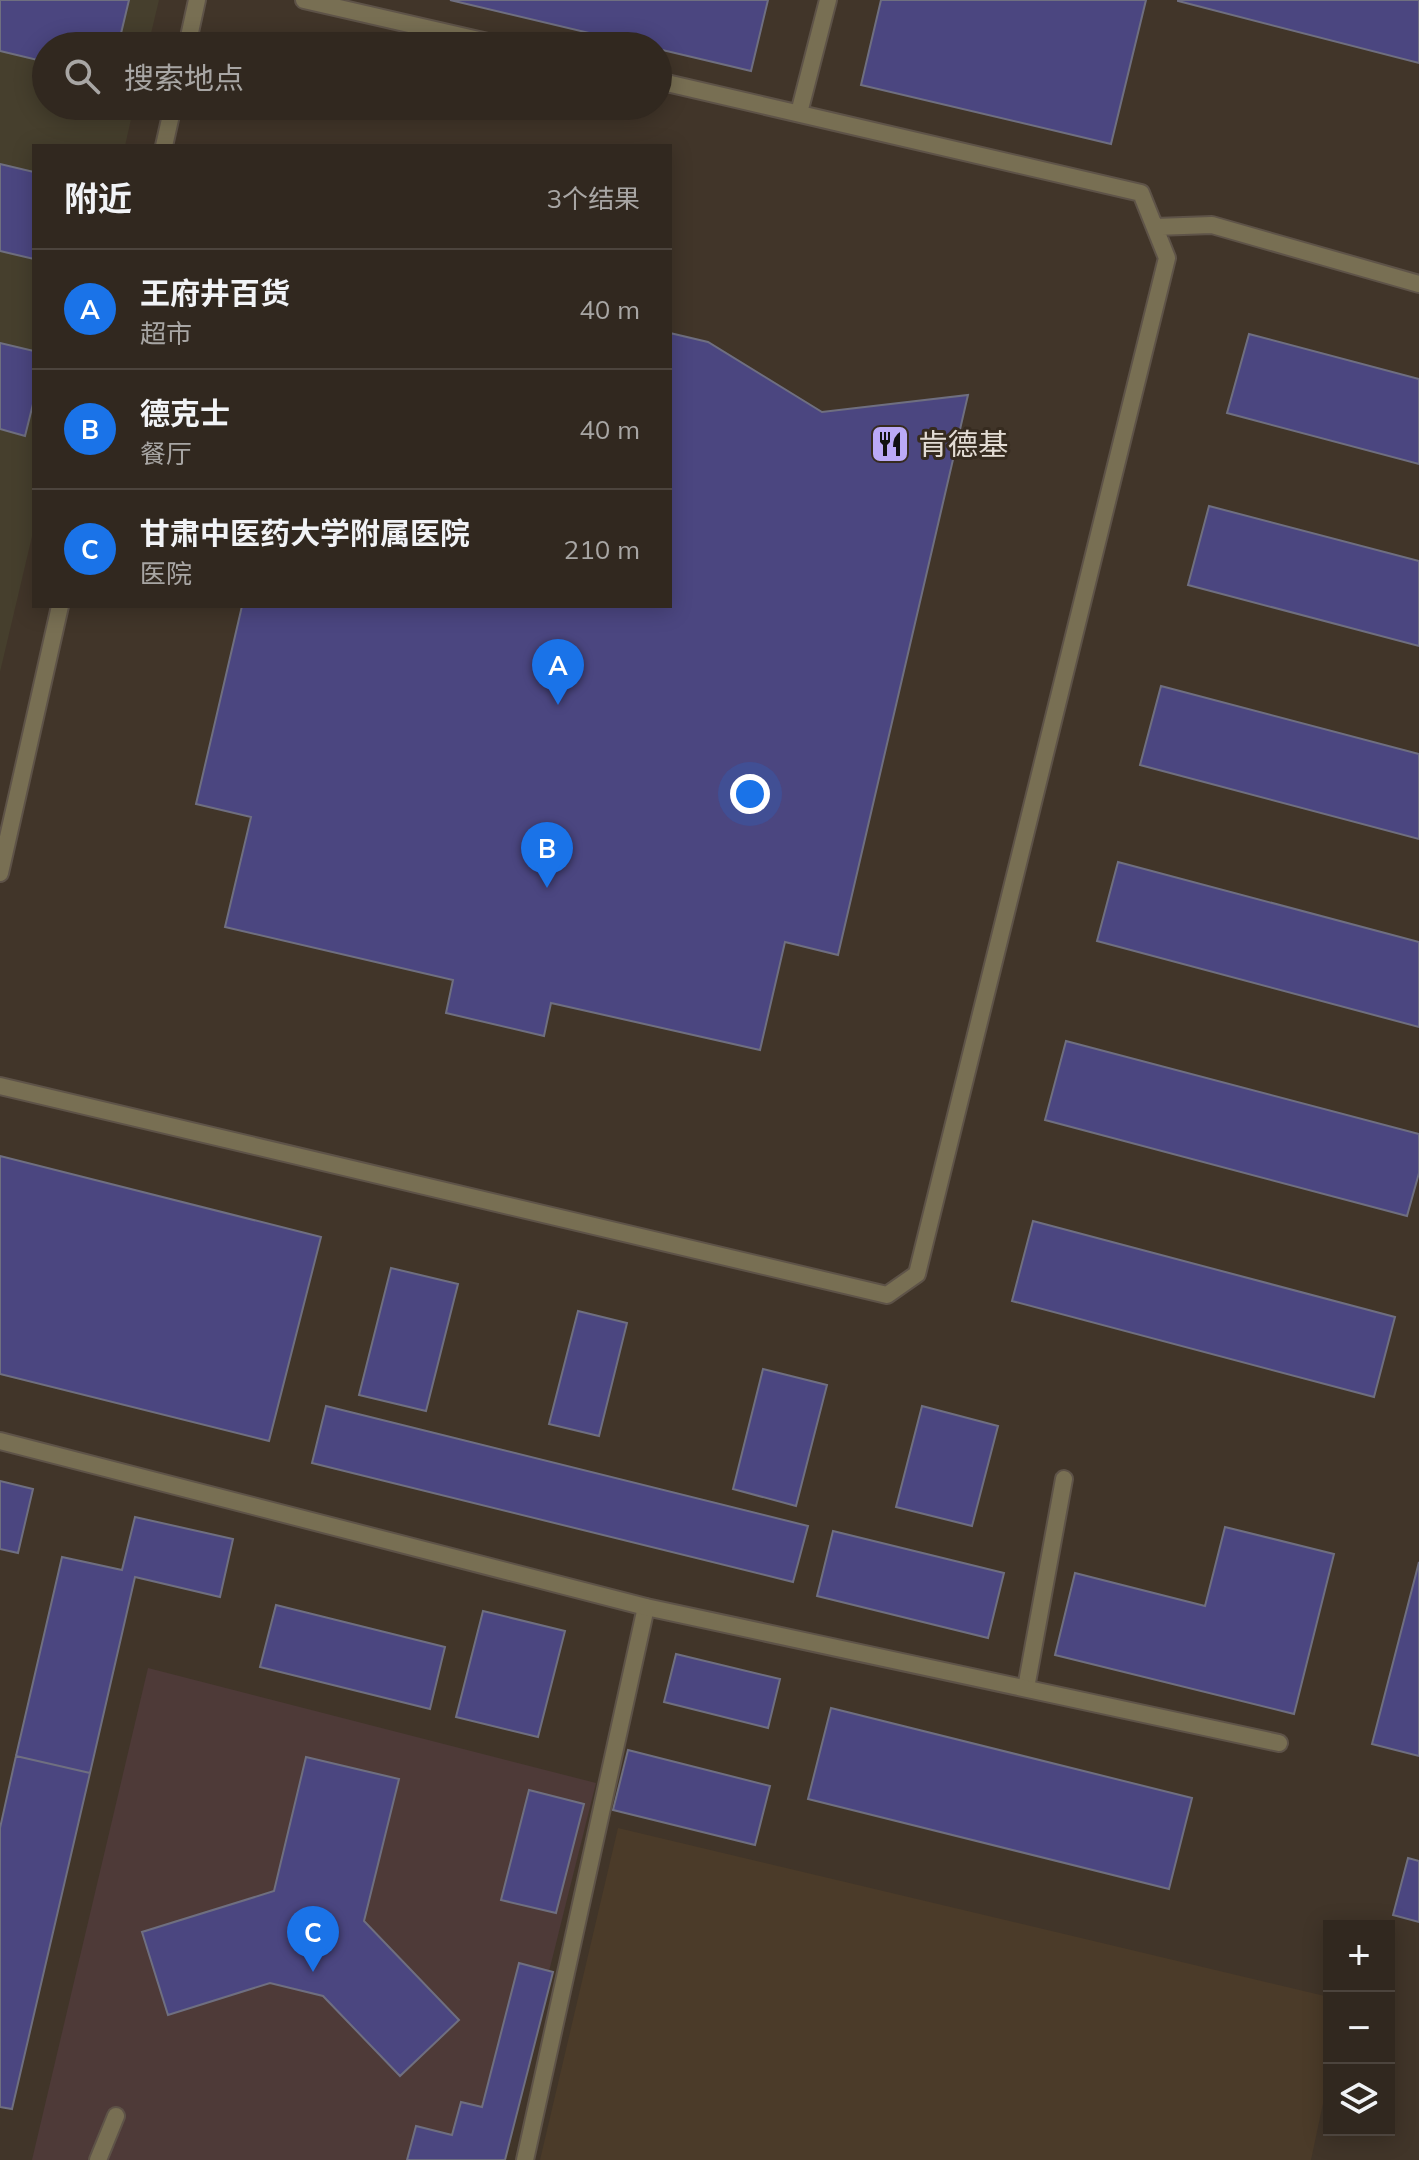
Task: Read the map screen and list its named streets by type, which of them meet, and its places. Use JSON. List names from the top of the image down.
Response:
{
  "places": {
    "restaurant": ["肯德基"]
  },
  "page": {
    "search": "搜索地点",
    "heading": ["附近", "3个结果"],
    "list": [
      {
        "mark": "A",
        "name": "王府井百货",
        "note": "超市",
        "value": "40 m"
      },
      {
        "mark": "B",
        "name": "德克士",
        "note": "餐厅",
        "value": "40 m"
      },
      {
        "mark": "C",
        "name": "甘肃中医药大学附属医院",
        "note": "医院",
        "value": "210 m"
      }
    ],
    "pins": ["A", "B", "C"],
    "map_buttons": ["+", "−"]
  }
}
